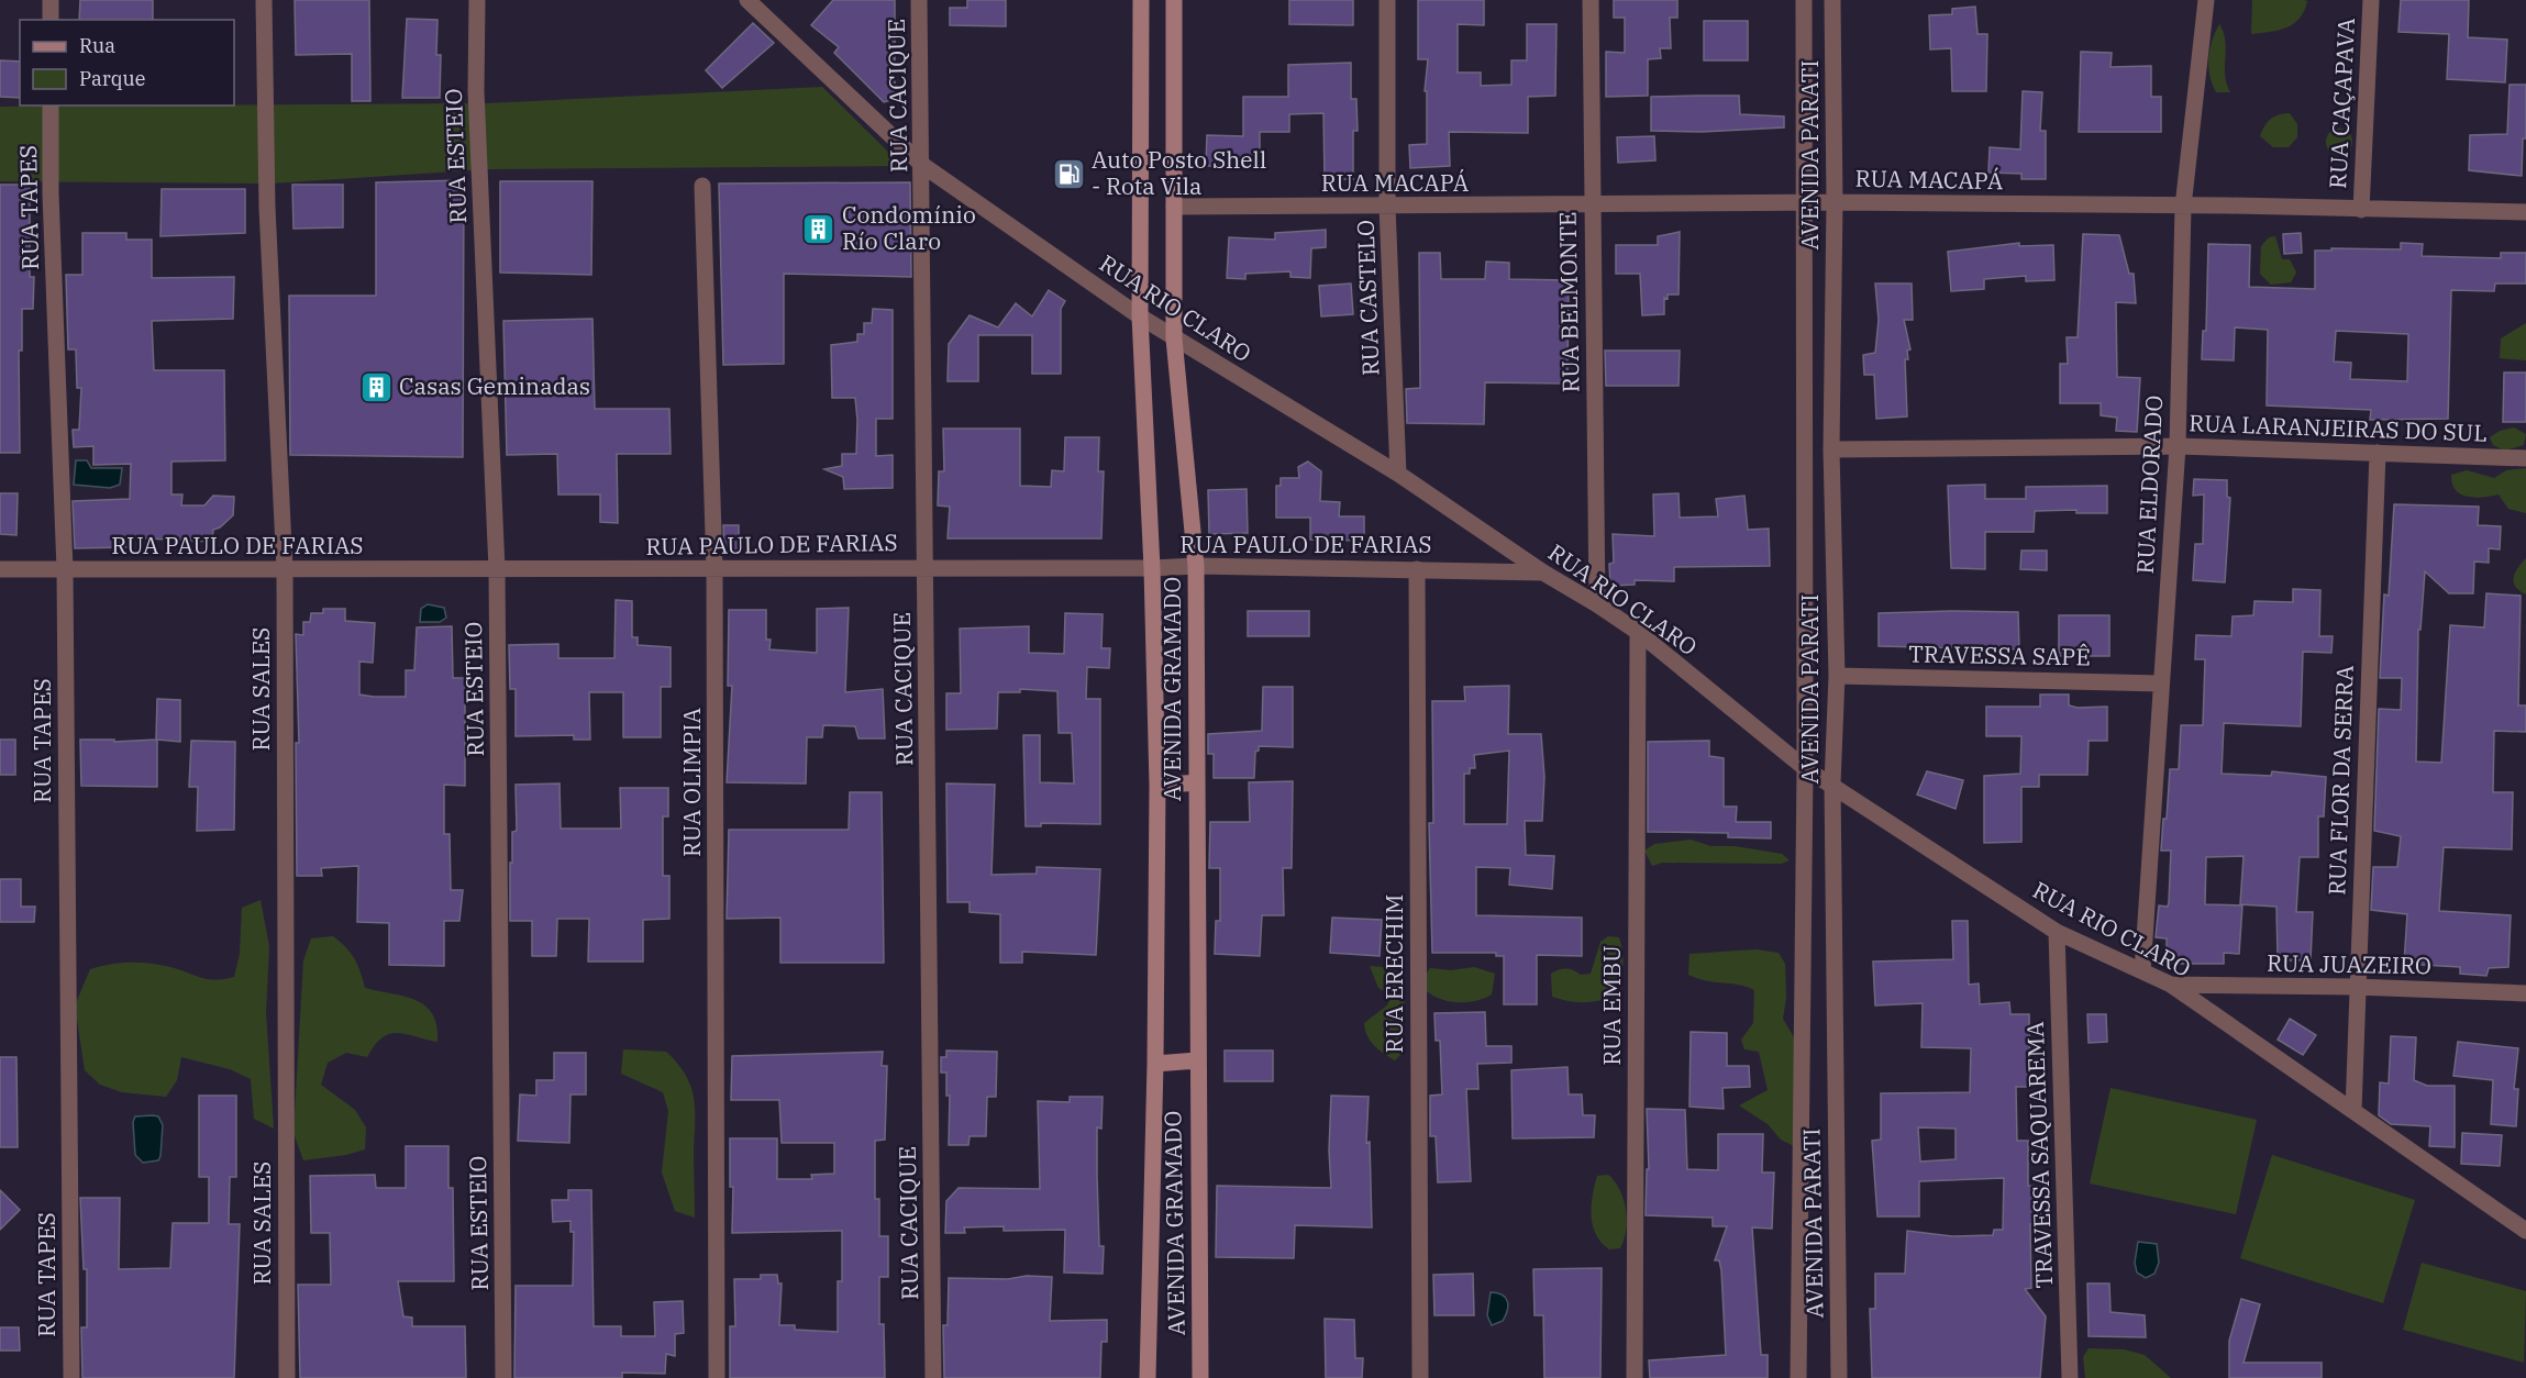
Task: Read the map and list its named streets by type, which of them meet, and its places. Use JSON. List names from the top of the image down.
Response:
{
  "streets": {
    "street": [
      "RUA CACIQUE",
      "RUA CAÇAPAVA",
      "AVENIDA PARATI",
      "RUA ESTEIO",
      "RUA MACAPÁ",
      "RUA TAPES",
      "RUA CASTELO",
      "RUA BELMONTE",
      "RUA RIO CLARO",
      "RUA LARANJEIRAS DO SUL",
      "RUA ELDORADO",
      "RUA PAULO DE FARIAS",
      "TRAVESSA SAPÊ",
      "RUA SALES",
      "AVENIDA GRAMADO",
      "RUA FLOR DA SERRA",
      "RUA OLIMPIA",
      "RUA JUAZEIRO",
      "RUA ERECHIM",
      "RUA EMBU",
      "TRAVESSA SAQUAREMA"
    ]
  },
  "crossings": [
    ["RUA CACIQUE", "RUA RIO CLARO"],
    ["RUA CACIQUE", "RUA PAULO DE FARIAS"],
    ["RUA CAÇAPAVA", "RUA MACAPÁ"],
    ["AVENIDA PARATI", "RUA MACAPÁ"],
    ["AVENIDA PARATI", "RUA RIO CLARO"],
    ["AVENIDA PARATI", "RUA LARANJEIRAS DO SUL"],
    ["AVENIDA PARATI", "TRAVESSA SAPÊ"],
    ["RUA ESTEIO", "RUA PAULO DE FARIAS"],
    ["RUA MACAPÁ", "RUA CASTELO"],
    ["RUA MACAPÁ", "RUA BELMONTE"],
    ["RUA MACAPÁ", "RUA ELDORADO"],
    ["RUA MACAPÁ", "AVENIDA GRAMADO"],
    ["RUA TAPES", "RUA PAULO DE FARIAS"],
    ["RUA CASTELO", "RUA RIO CLARO"],
    ["RUA BELMONTE", "RUA RIO CLARO"],
    ["RUA RIO CLARO", "RUA ELDORADO"],
    ["RUA RIO CLARO", "RUA PAULO DE FARIAS"],
    ["RUA RIO CLARO", "AVENIDA GRAMADO"],
    ["RUA RIO CLARO", "RUA FLOR DA SERRA"],
    ["RUA RIO CLARO", "RUA JUAZEIRO"],
    ["RUA RIO CLARO", "RUA EMBU"],
    ["RUA RIO CLARO", "TRAVESSA SAQUAREMA"],
    ["RUA LARANJEIRAS DO SUL", "RUA ELDORADO"],
    ["RUA LARANJEIRAS DO SUL", "RUA FLOR DA SERRA"],
    ["RUA ELDORADO", "TRAVESSA SAPÊ"],
    ["RUA PAULO DE FARIAS", "RUA SALES"],
    ["RUA PAULO DE FARIAS", "AVENIDA GRAMADO"],
    ["RUA PAULO DE FARIAS", "RUA OLIMPIA"],
    ["RUA PAULO DE FARIAS", "RUA ERECHIM"],
    ["RUA FLOR DA SERRA", "RUA JUAZEIRO"]
  ],
  "places": {
    "fuel station": ["Auto Posto Shell - Rota Vila"],
    "building": ["Condomínio Río Claro", "Casas Geminadas"]
  },
  "legend": ["Rua", "Parque"]
}
